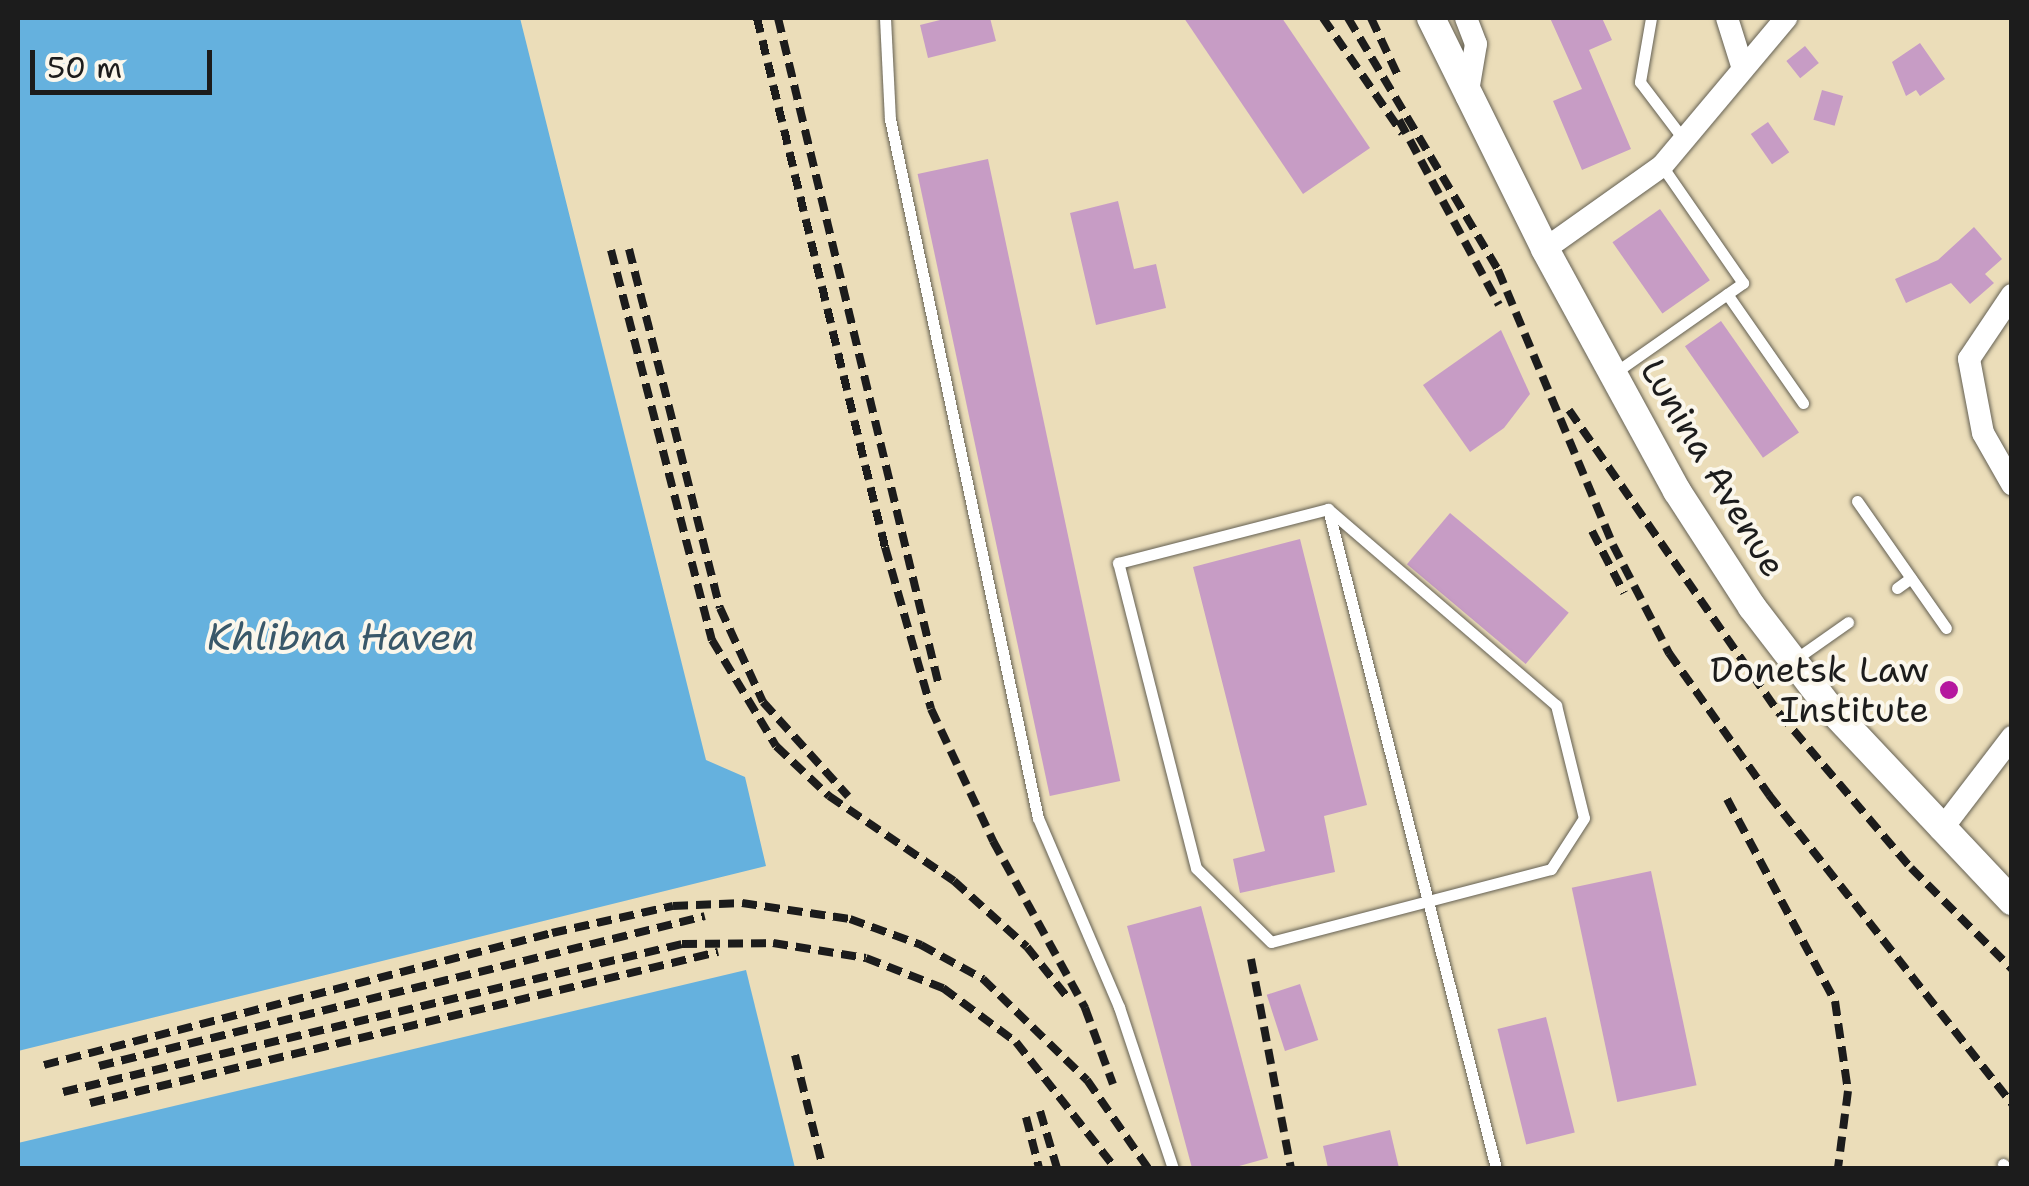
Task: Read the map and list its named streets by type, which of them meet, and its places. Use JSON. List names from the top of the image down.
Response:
{
  "streets": {
    "street": ["Lunina Avenue"]
  },
  "water": ["Khlibna Haven"],
  "places": ["Donetsk Law Institute"],
  "scale_bar": "50 m"
}
